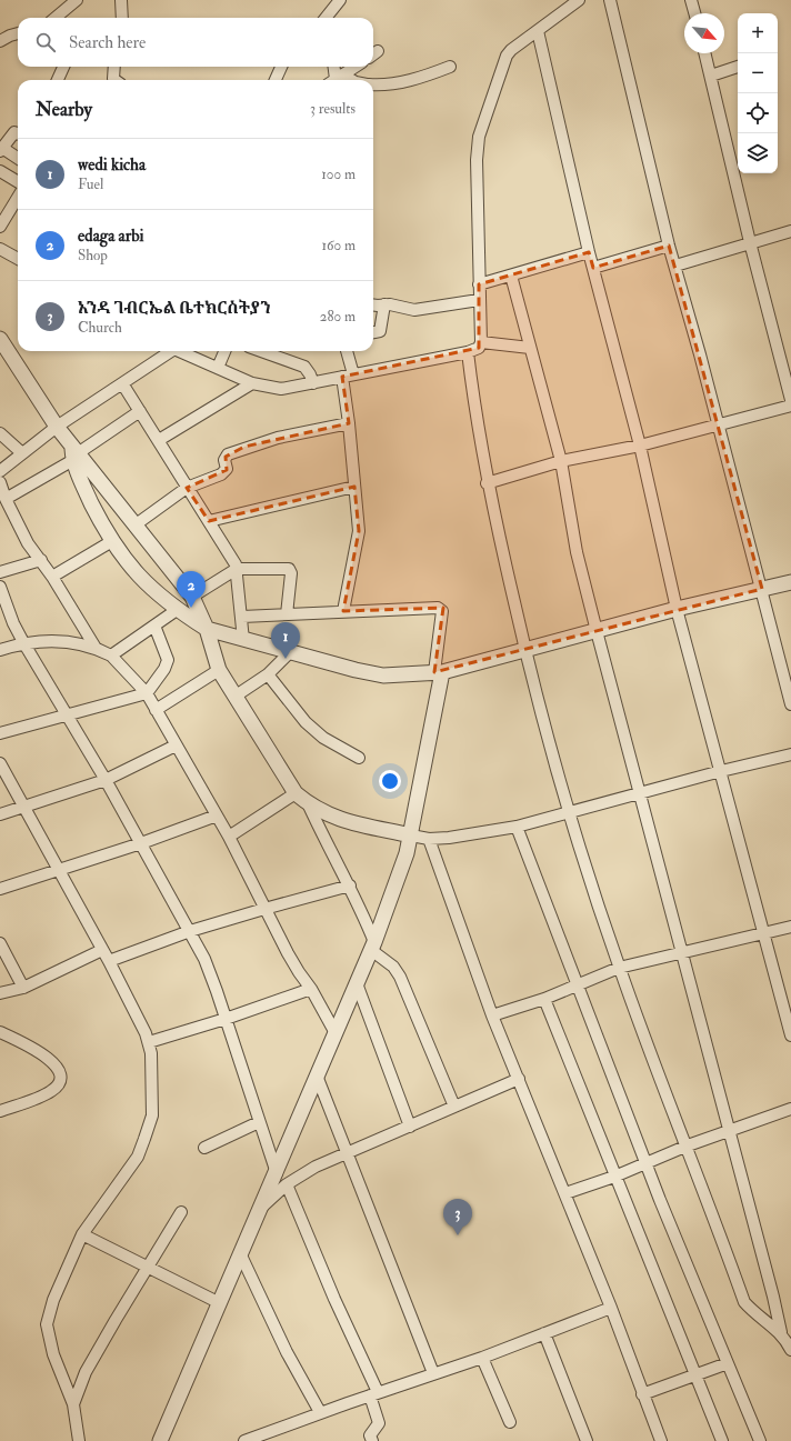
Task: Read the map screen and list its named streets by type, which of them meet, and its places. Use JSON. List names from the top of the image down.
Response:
{
  "north": "bottom right",
  "page": {
    "map_buttons": ["+", "−"],
    "search": "Search here",
    "heading": ["Nearby", "3 results"],
    "list": [
      {
        "mark": "1",
        "name": "wedi kicha",
        "note": "Fuel",
        "value": "100 m"
      },
      {
        "mark": "2",
        "name": "edaga arbi",
        "note": "Shop",
        "value": "160 m"
      },
      {
        "mark": "3",
        "name": "አንዳ ገብርኤል ቤተክርስትያን",
        "note": "Church",
        "value": "280 m"
      }
    ],
    "pins": ["2", "1", "3"]
  }
}
